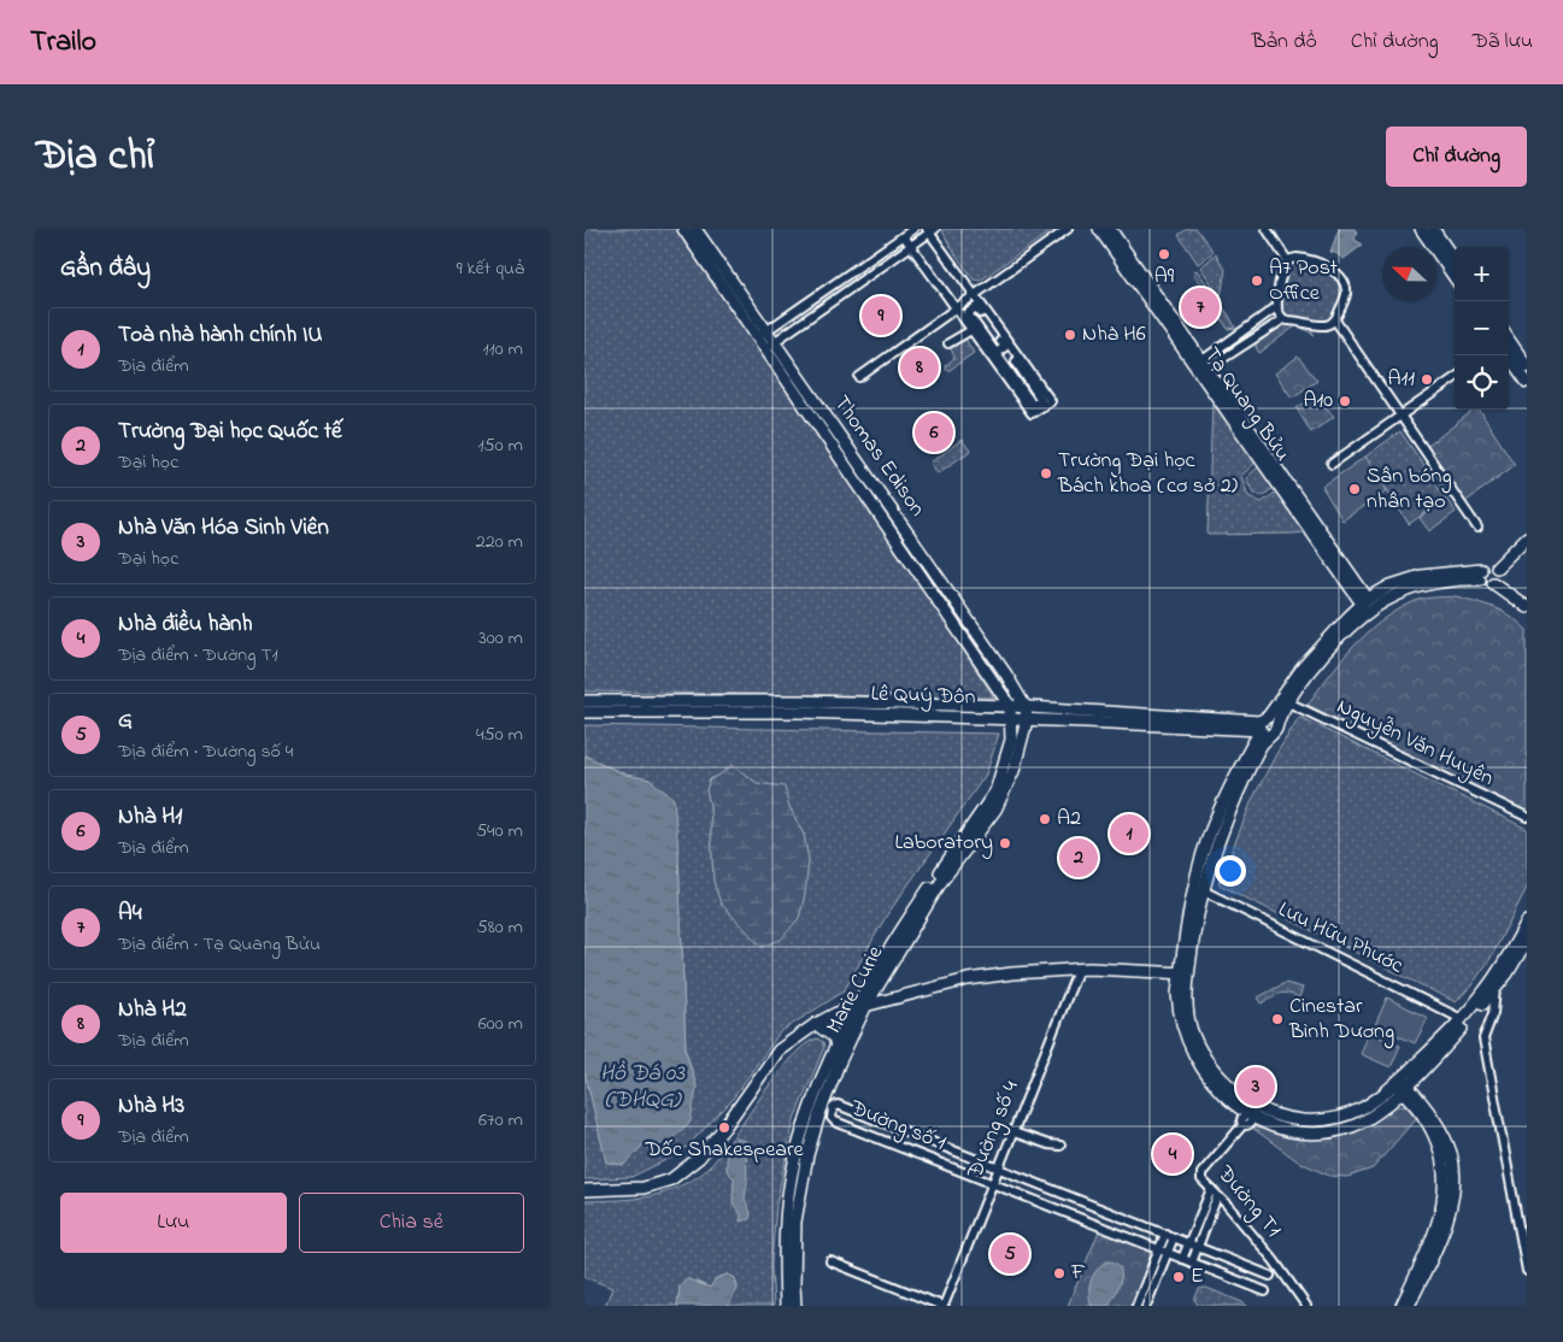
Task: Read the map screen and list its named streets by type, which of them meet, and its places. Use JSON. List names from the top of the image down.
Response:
{
  "streets": {
    "street": [
      "Tạ Quang Bửu",
      "Thomas Edison",
      "Lê Quý Đôn",
      "Nguyễn Văn Huyên",
      "Lưu Hữu Phước",
      "Marie Curie",
      "Đường số 1",
      "Đường số 4",
      "Đường T1"
    ]
  },
  "crossings": [
    ["Thomas Edison", "Lê Quý Đôn"],
    ["Thomas Edison", "Marie Curie"],
    ["Lê Quý Đôn", "Marie Curie"],
    ["Đường số 1", "Đường số 4"]
  ],
  "water": ["Hồ Đá 03 (ĐHQG)"],
  "places": [
    "A9",
    "A7 Post Office",
    "Nhà H6",
    "A11",
    "A10",
    "Trường Đại học Bách khoa (cơ sở 2)",
    "Sân bóng nhân tạo",
    "A2",
    "Laboratory",
    "Cinestar Bình Dương",
    "Dốc Shakespeare",
    "F",
    "E"
  ],
  "north": "left",
  "page": {
    "header": "Trailo",
    "nav": ["Bản đồ", "Chỉ đường", "Đã lưu"],
    "title": "Địa chỉ",
    "buttons": [
      "Chỉ đường",
      ["Lưu", "Chia sẻ"]
    ],
    "heading": ["Gần đây", "9 kết quả"],
    "map_buttons": ["+", "−"],
    "pins": [
      "7",
      "9",
      "8",
      "6",
      "1",
      "2",
      "3",
      "4",
      "5"
    ],
    "list": [
      {
        "mark": "1",
        "name": "Toà nhà hành chính IU",
        "note": "Địa điểm",
        "value": "110 m"
      },
      {
        "mark": "2",
        "name": "Trường Đại học Quốc tế",
        "note": "Đại học",
        "value": "150 m"
      },
      {
        "mark": "3",
        "name": "Nhà Văn Hóa Sinh Viên",
        "note": "Đại học",
        "value": "220 m"
      },
      {
        "mark": "4",
        "name": "Nhà điều hành",
        "note": "Địa điểm · Đường T1",
        "value": "300 m"
      },
      {
        "mark": "5",
        "name": "G",
        "note": "Địa điểm · Đường số 4",
        "value": "450 m"
      },
      {
        "mark": "6",
        "name": "Nhà H1",
        "note": "Địa điểm",
        "value": "540 m"
      },
      {
        "mark": "7",
        "name": "A4",
        "note": "Địa điểm · Tạ Quang Bửu",
        "value": "580 m"
      },
      {
        "mark": "8",
        "name": "Nhà H2",
        "note": "Địa điểm",
        "value": "600 m"
      },
      {
        "mark": "9",
        "name": "Nhà H3",
        "note": "Địa điểm",
        "value": "670 m"
      }
    ]
  }
}
